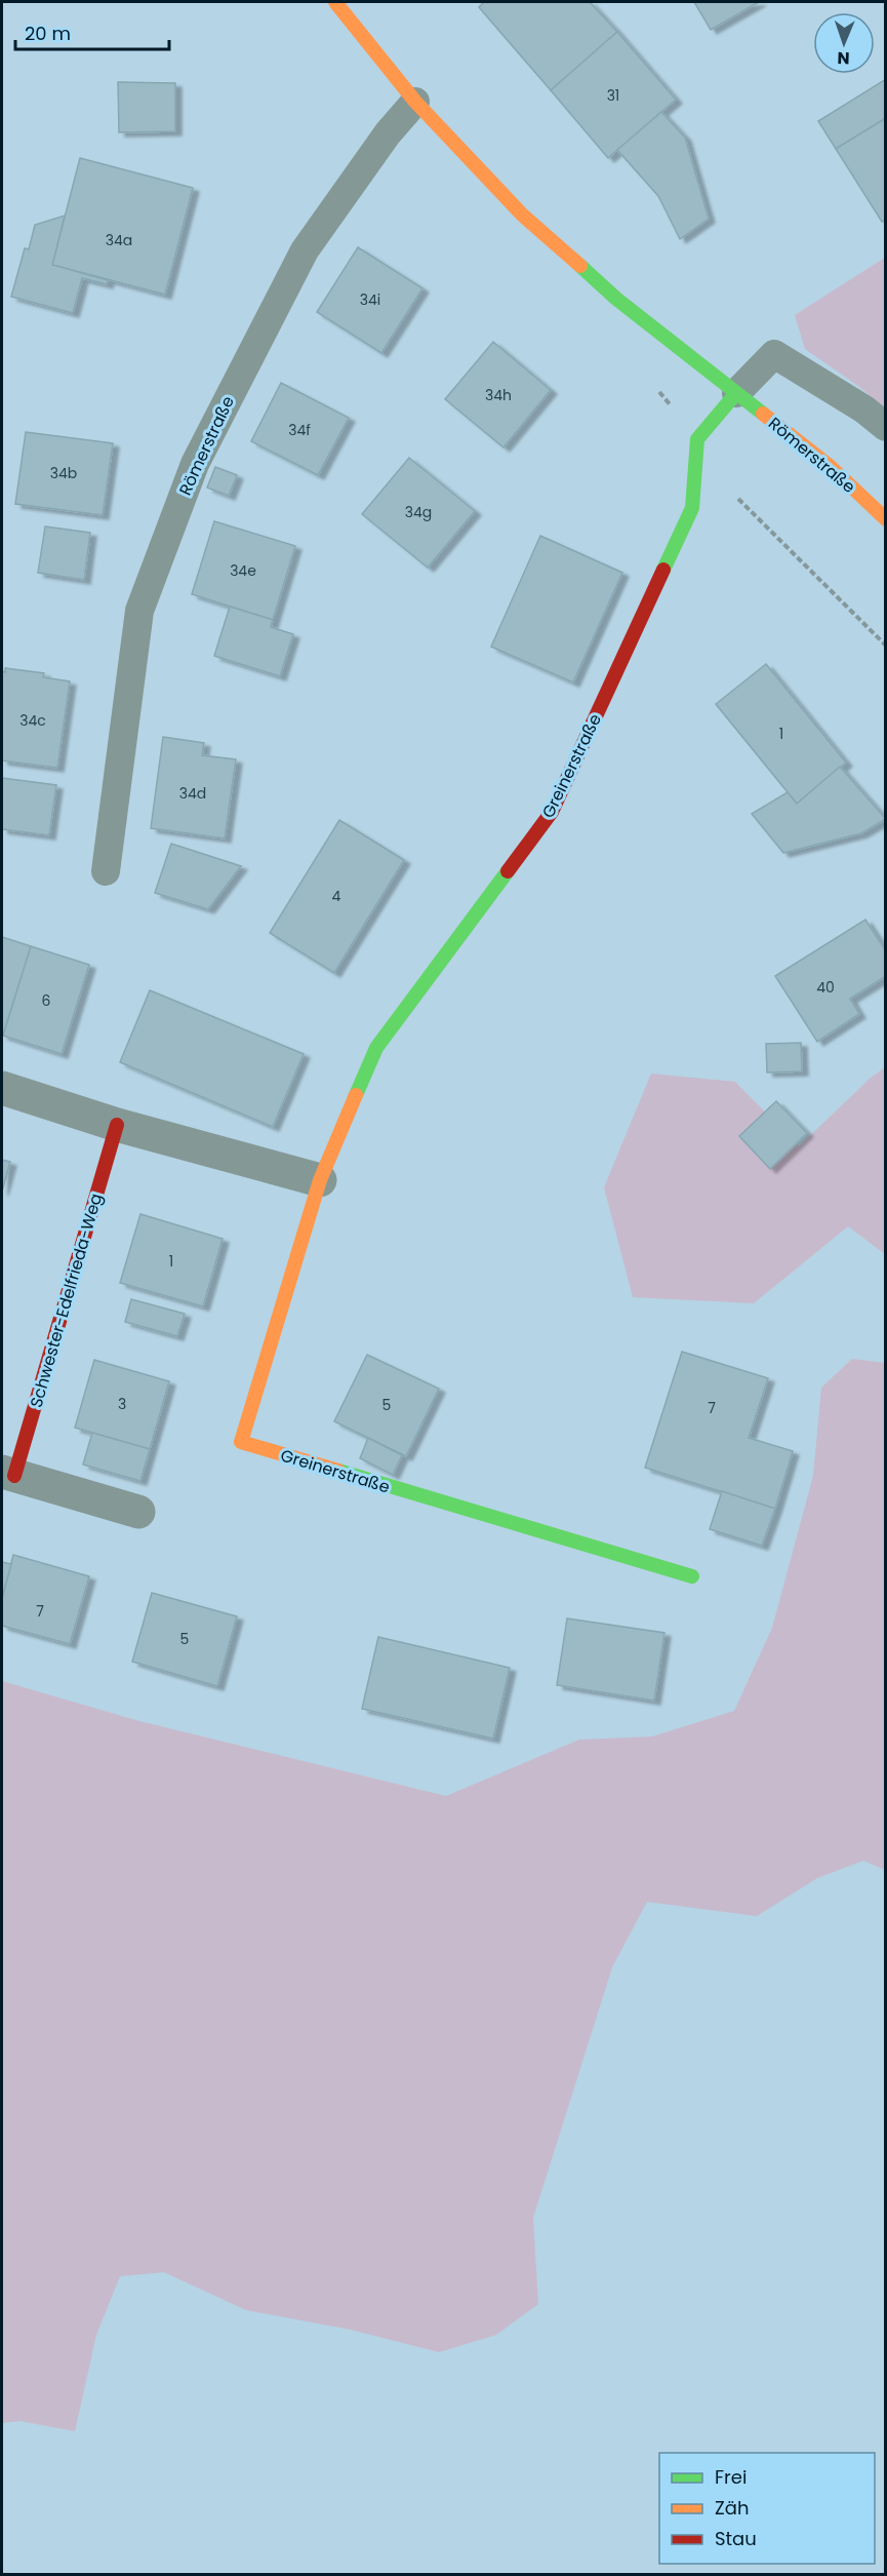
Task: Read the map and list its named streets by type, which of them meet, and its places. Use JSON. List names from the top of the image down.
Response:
{
  "streets": {
    "street": ["Römerstraße", "Greinerstraße", "Schwester-Edelfrieda-Weg"]
  },
  "crossings": [
    ["Römerstraße", "Greinerstraße"]
  ],
  "house_numbers": [
    "31",
    "34a",
    "34i",
    "34h",
    "34f",
    "34b",
    "34g",
    "34e",
    "34c",
    "1",
    "34d",
    "4",
    "40",
    "6",
    "1",
    "3",
    "5",
    "7",
    "7",
    "5"
  ],
  "legend": ["Frei", "Zäh", "Stau"],
  "scale_bar": "20 m",
  "north": "bottom"
}
